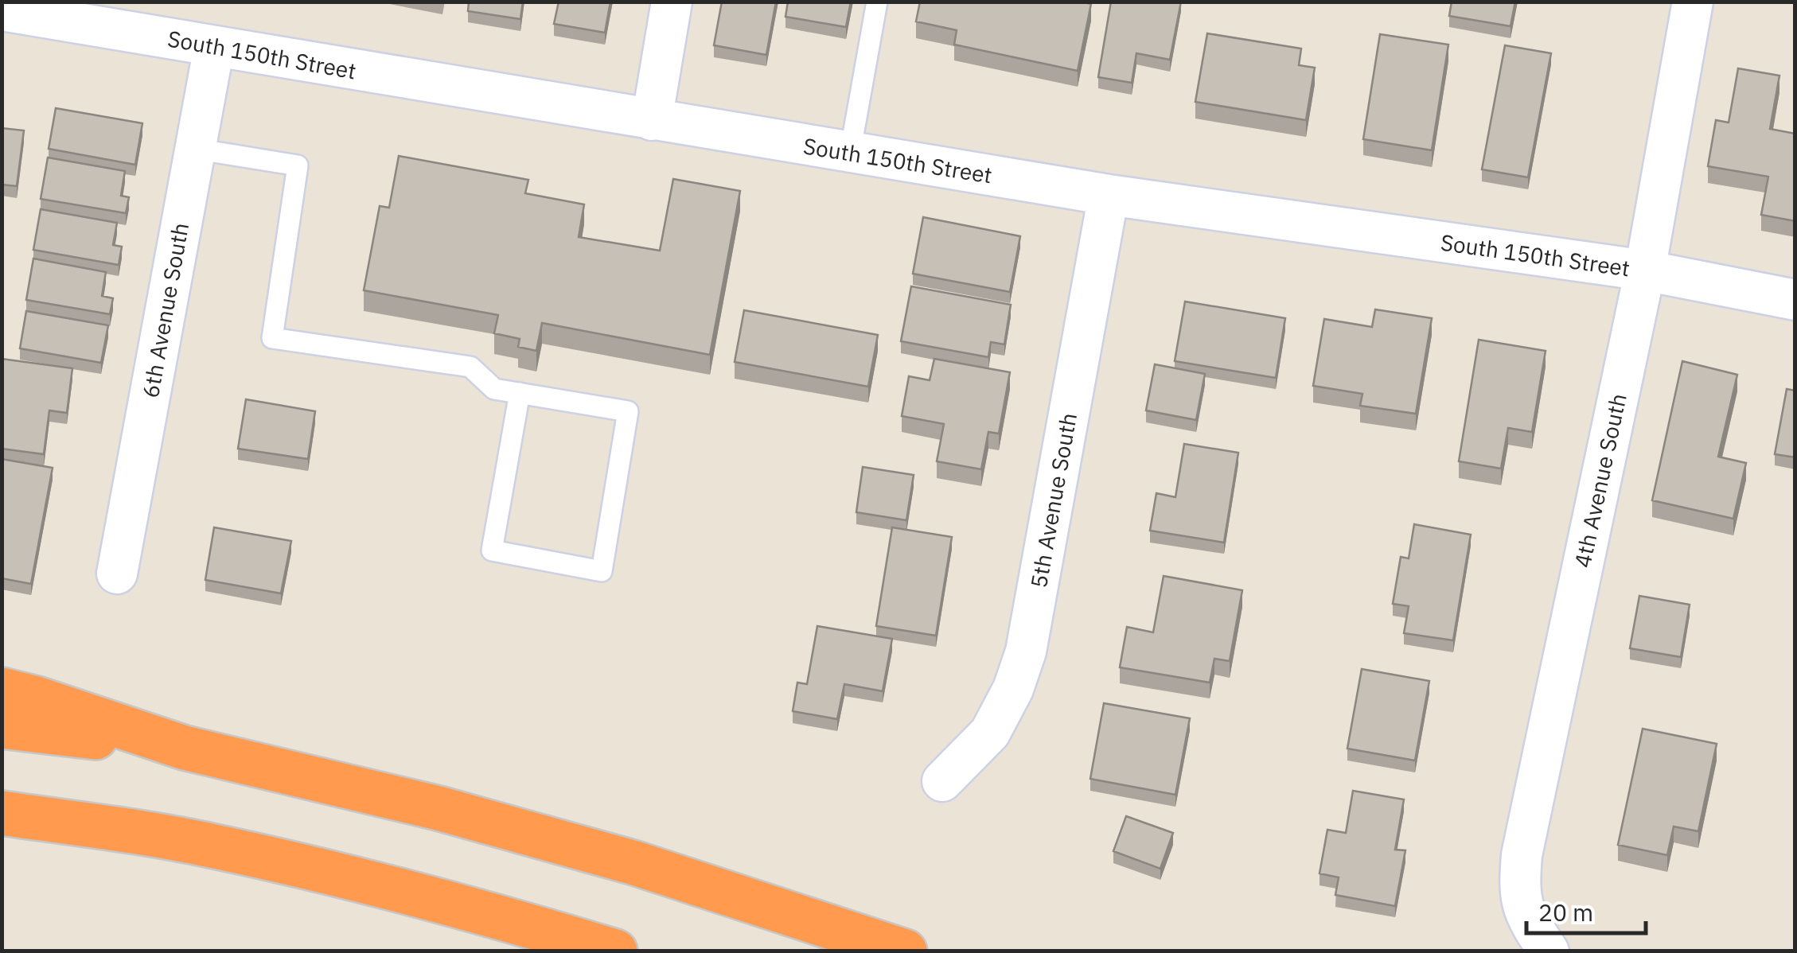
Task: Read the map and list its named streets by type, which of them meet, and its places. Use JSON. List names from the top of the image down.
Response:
{
  "streets": {
    "street": [
      "South 150th Street",
      "6th Avenue South",
      "4th Avenue South",
      "5th Avenue South"
    ]
  },
  "crossings": [
    ["South 150th Street", "6th Avenue South"],
    ["South 150th Street", "4th Avenue South"],
    ["South 150th Street", "5th Avenue South"]
  ],
  "scale_bar": "20 m"
}
